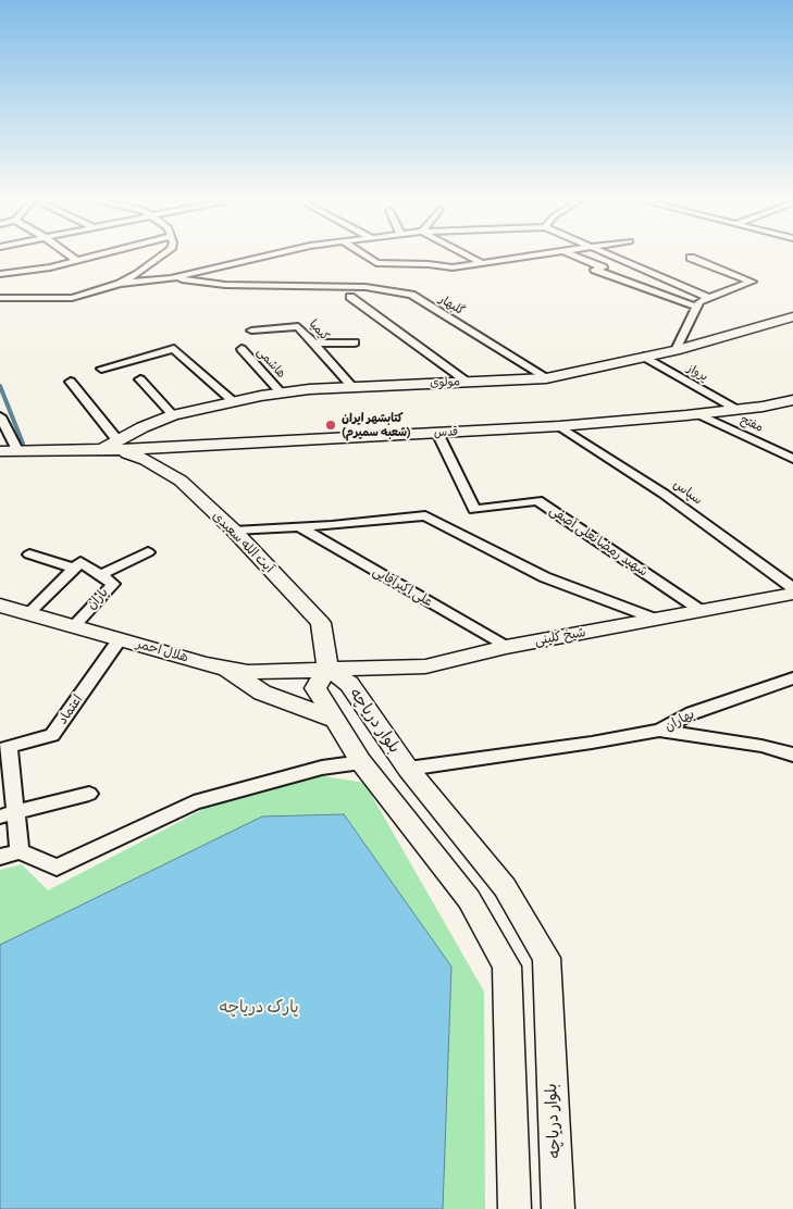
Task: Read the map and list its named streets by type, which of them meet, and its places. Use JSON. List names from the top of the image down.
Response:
{
  "streets": {
    "street": [
      "گلبهار",
      "کیمیا",
      "هاشمی",
      "پرواز",
      "مولوی",
      "مفتح",
      "قدس",
      "سپاس",
      "شهید رمضانعلی آصفی",
      "آیت الله سعیدی",
      "علی اکبرآقایی",
      "باران",
      "شیخ کلینی",
      "هلال احمر",
      "اعتماد",
      "بلوار دریاچه",
      "بهاران"
    ]
  },
  "crossings": [
    ["گلبهار", "مولوی"],
    ["کیمیا", "مولوی"],
    ["هاشمی", "مولوی"],
    ["پرواز", "مولوی"],
    ["پرواز", "قدس"],
    ["مولوی", "قدس"],
    ["مولوی", "آیت الله سعیدی"],
    ["مفتح", "قدس"],
    ["قدس", "سپاس"],
    ["قدس", "شهید رمضانعلی آصفی"],
    ["قدس", "آیت الله سعیدی"],
    ["شهید رمضانعلی آصفی", "شیخ کلینی"],
    ["آیت الله سعیدی", "شیخ کلینی"],
    ["آیت الله سعیدی", "هلال احمر"],
    ["آیت الله سعیدی", "بلوار دریاچه"],
    ["علی اکبرآقایی", "شیخ کلینی"],
    ["باران", "هلال احمر"],
    ["شیخ کلینی", "هلال احمر"],
    ["شیخ کلینی", "بلوار دریاچه"],
    ["هلال احمر", "اعتماد"],
    ["هلال احمر", "بلوار دریاچه"]
  ],
  "parks": ["پارک دریاچه"],
  "places": ["کتابشهر ایران (شعبه سمیرم)"]
}
